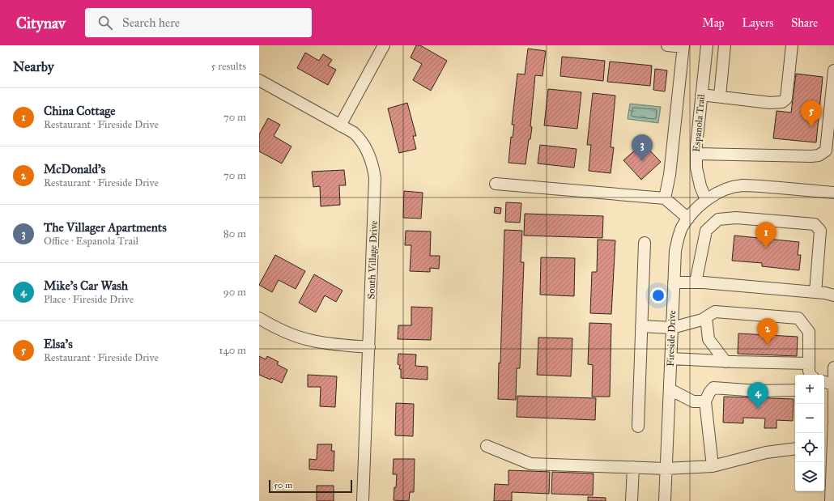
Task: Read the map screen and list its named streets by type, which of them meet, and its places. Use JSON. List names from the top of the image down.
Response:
{
  "streets": {
    "street": ["Espanola Trail", "South Village Drive", "Fireside Drive"]
  },
  "crossings": [
    ["Espanola Trail", "Fireside Drive"]
  ],
  "scale_bar": "50 m",
  "page": {
    "header": "Citynav",
    "search": "Search here",
    "nav": ["Map", "Layers", "Share"],
    "heading": ["Nearby", "5 results"],
    "list": [
      {
        "mark": "1",
        "name": "China Cottage",
        "note": "Restaurant · Fireside Drive",
        "value": "70 m"
      },
      {
        "mark": "2",
        "name": "McDonald's",
        "note": "Restaurant · Fireside Drive",
        "value": "70 m"
      },
      {
        "mark": "3",
        "name": "The Villager Apartments",
        "note": "Office · Espanola Trail",
        "value": "80 m"
      },
      {
        "mark": "4",
        "name": "Mike's Car Wash",
        "note": "Place · Fireside Drive",
        "value": "90 m"
      },
      {
        "mark": "5",
        "name": "Elsa's",
        "note": "Restaurant · Fireside Drive",
        "value": "140 m"
      }
    ],
    "pins": [
      "5",
      "3",
      "1",
      "2",
      "4"
    ],
    "map_buttons": ["+", "−"],
    "scale": "50 m"
  }
}
